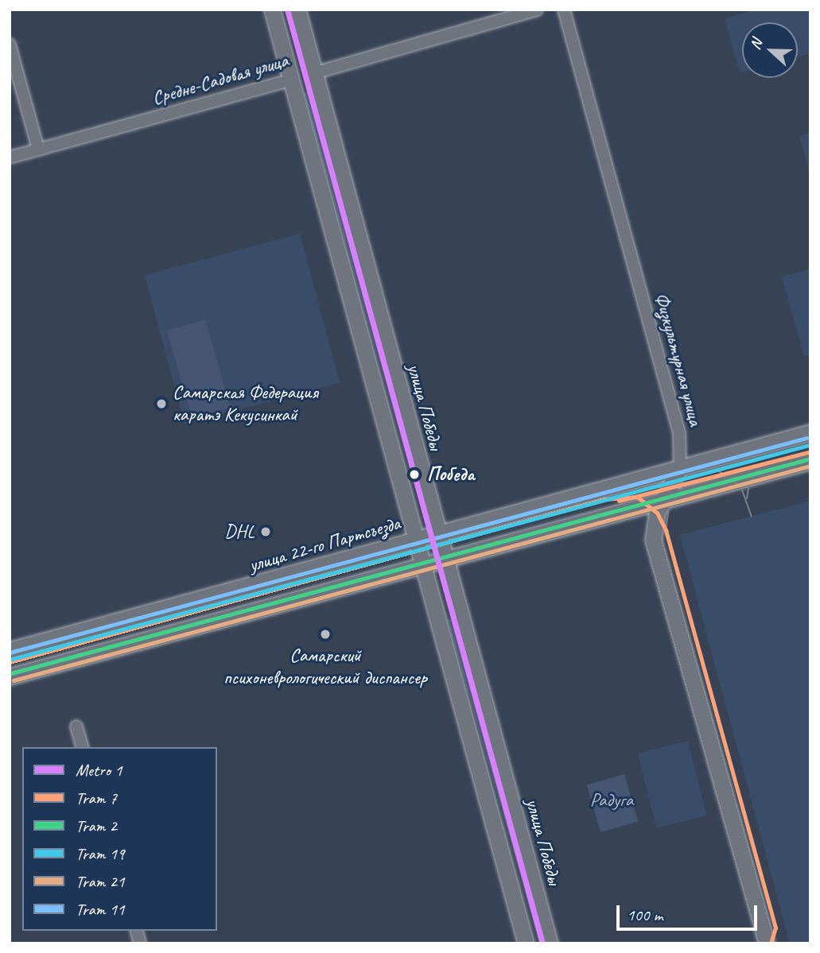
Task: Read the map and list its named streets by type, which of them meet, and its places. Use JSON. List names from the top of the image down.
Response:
{
  "streets": {
    "main road": [
      "Средне-Садовая улица",
      "Физкультурная улица",
      "улица Победы",
      "улица 22-го Партсъезда"
    ]
  },
  "crossings": [
    ["Средне-Садовая улица", "улица Победы"],
    ["Физкультурная улица", "улица 22-го Партсъезда"],
    ["улица Победы", "улица 22-го Партсъезда"]
  ],
  "parks": ["Радyга"],
  "places": [
    "Самарская Федерация каратэ Кекусинкай",
    "Победа",
    "DHL",
    "Самарский психоневрологический диспансер"
  ],
  "lines": [
    "metro line 1",
    "tram line 11",
    "tram line 19",
    "tram line 7",
    "tram line 2",
    "tram line 21"
  ],
  "legend": [
    "Metro 1",
    "Tram 7",
    "Tram 2",
    "Tram 19",
    "Tram 21",
    "Tram 11"
  ],
  "scale_bar": "100 m",
  "north": "left"
}
